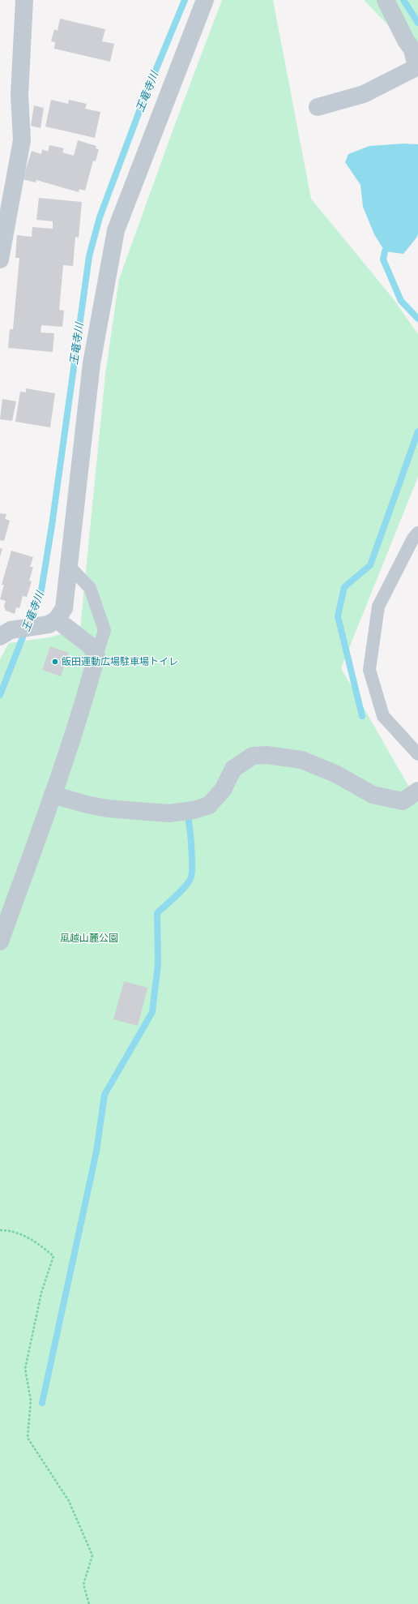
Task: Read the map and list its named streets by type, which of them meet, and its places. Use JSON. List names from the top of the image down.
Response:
{
  "water": ["王竜寺川"],
  "parks": ["風越山麓公園"],
  "places": ["飯田運動広場駐車場トイレ"]
}
